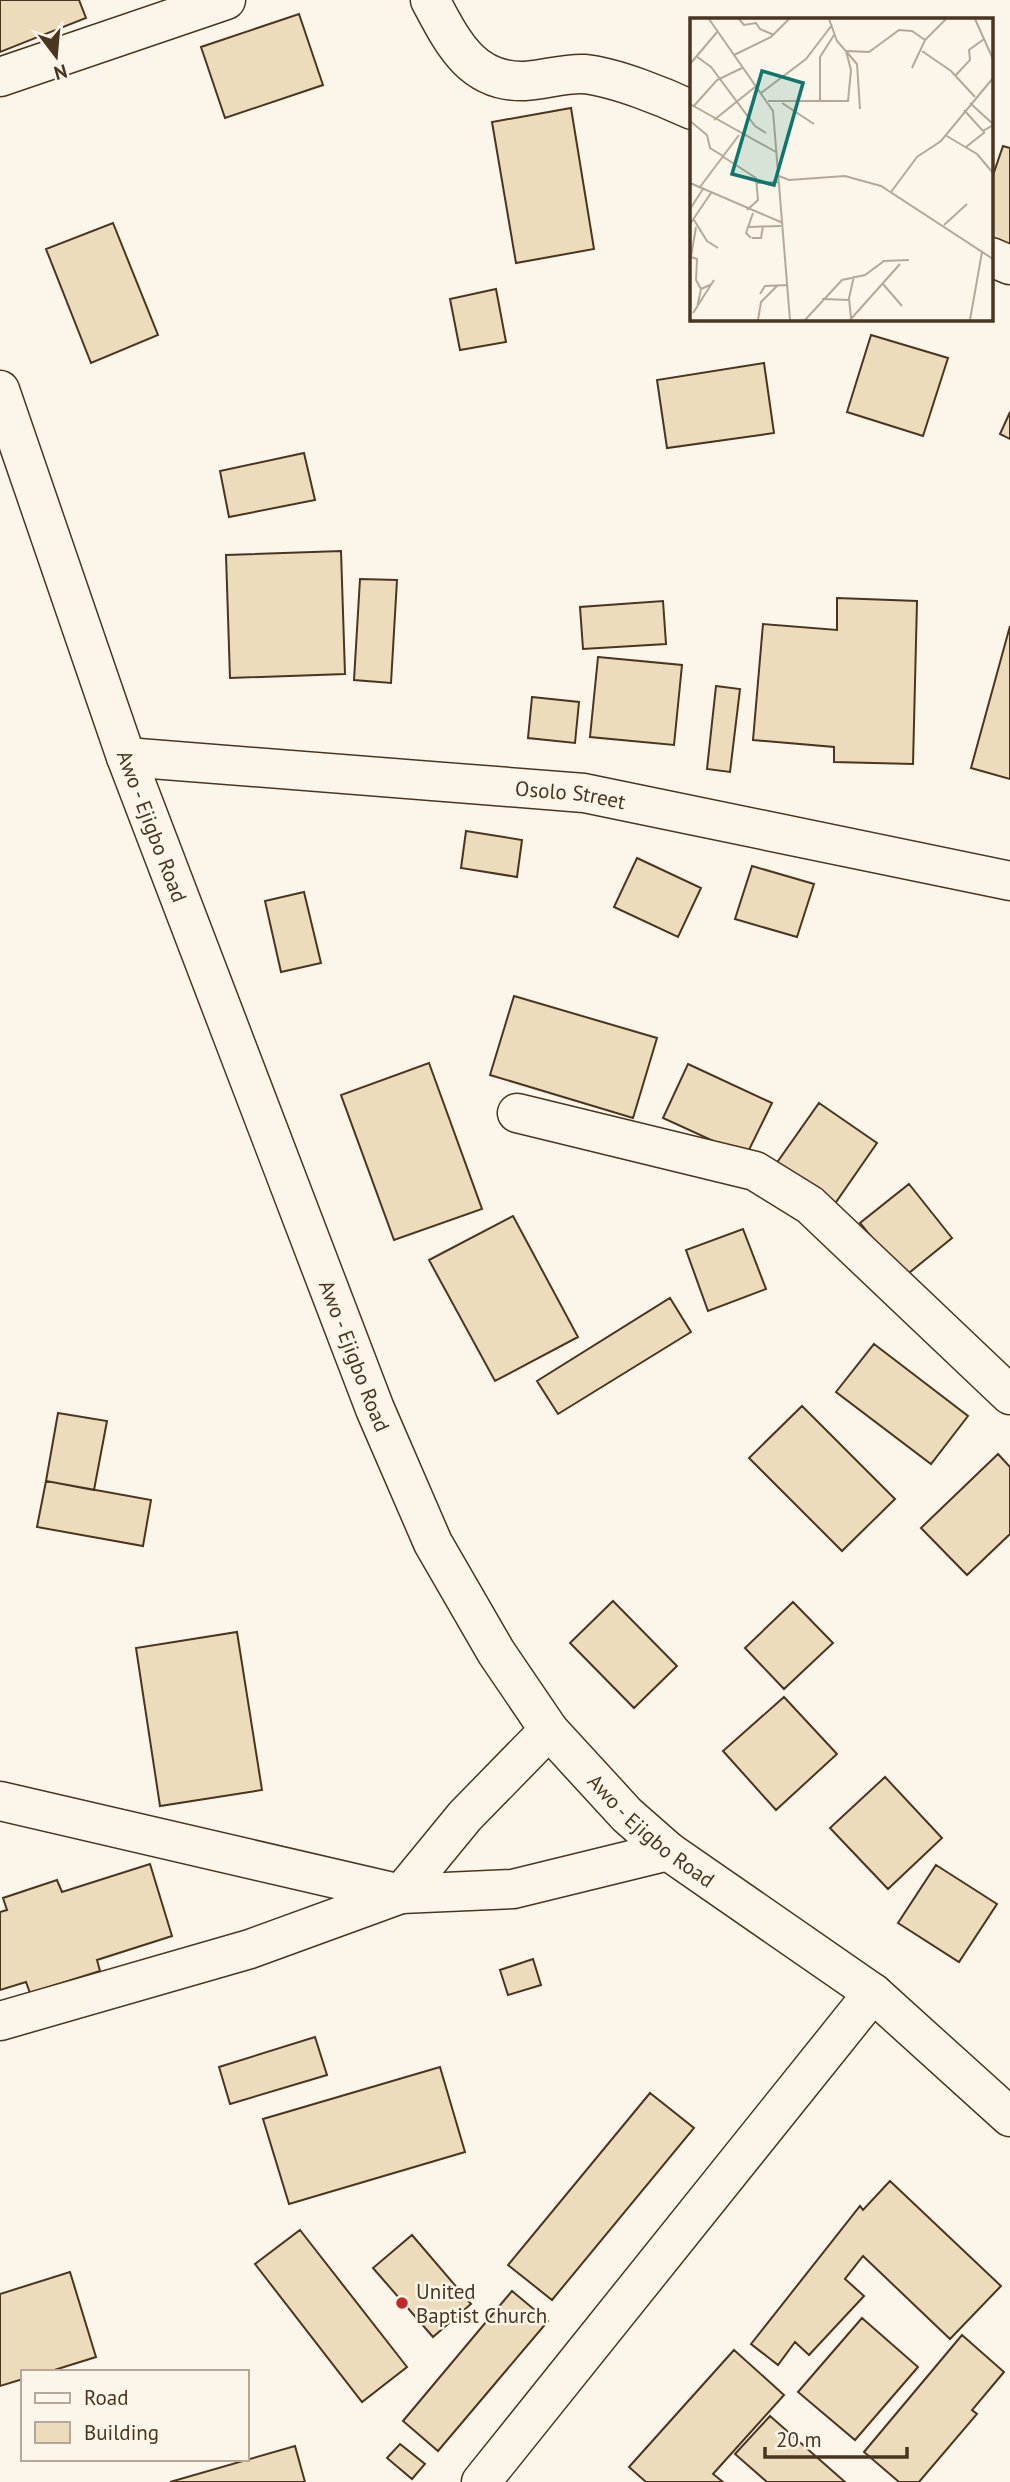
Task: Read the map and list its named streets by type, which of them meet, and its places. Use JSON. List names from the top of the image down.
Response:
{
  "streets": {
    "street": ["Osolo Street", "Awo - Ejigbo Road"]
  },
  "crossings": [
    ["Osolo Street", "Awo - Ejigbo Road"]
  ],
  "places": ["United Baptist Church"],
  "legend": ["Road", "Building"],
  "scale_bar": "20 m",
  "north": "bottom"
}
